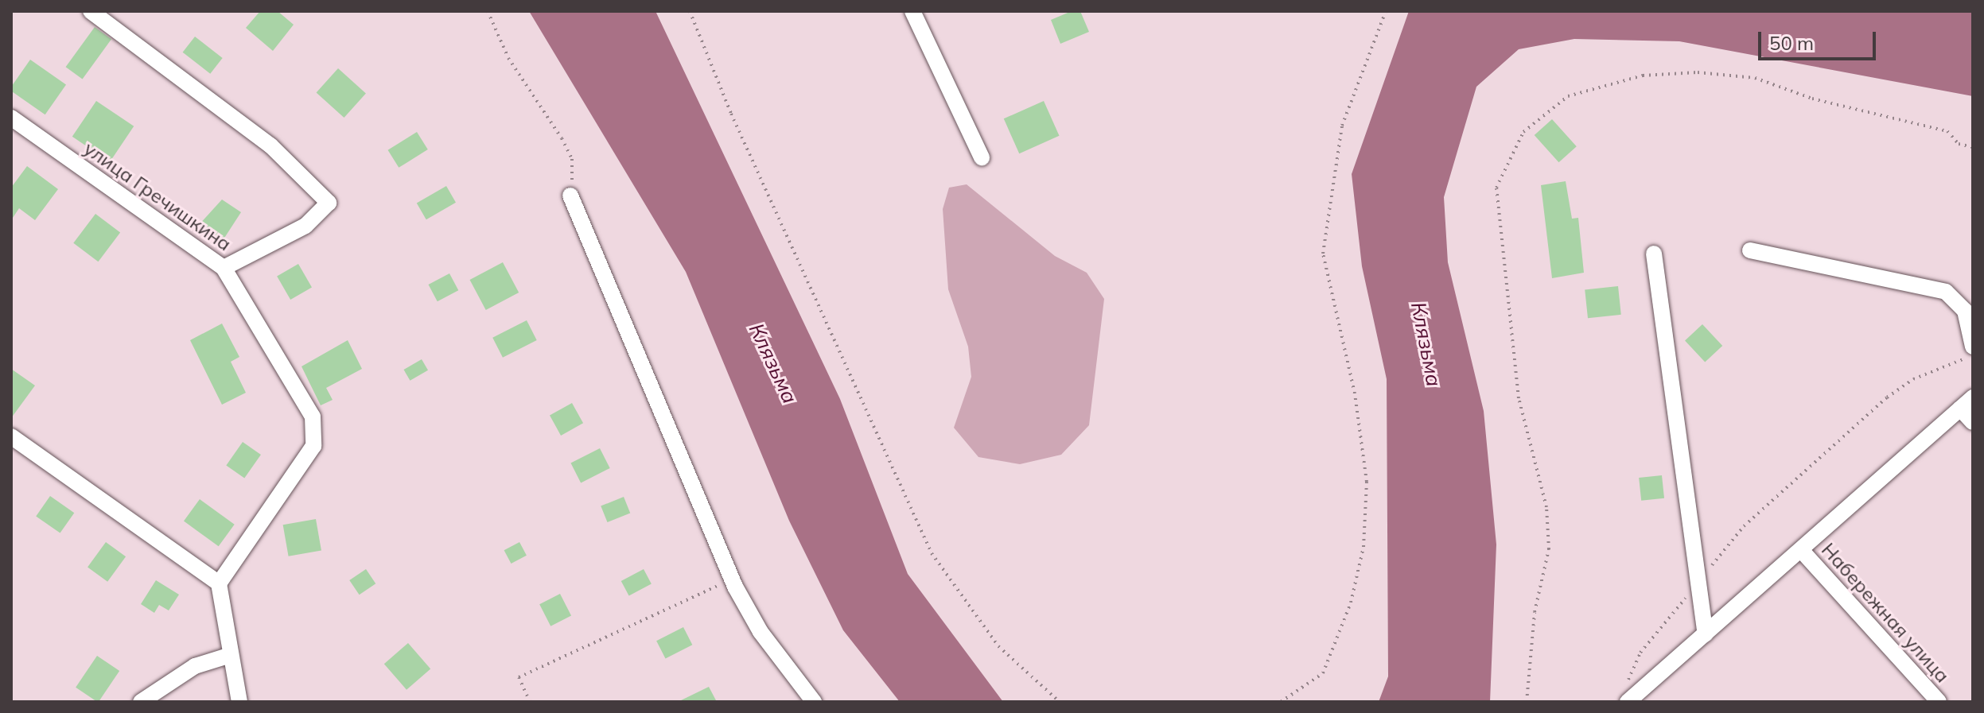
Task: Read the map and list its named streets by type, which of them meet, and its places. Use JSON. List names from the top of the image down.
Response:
{
  "streets": {
    "street": ["улица Гречишкина", "Набережная улица"]
  },
  "water": ["Клязьма"],
  "scale_bar": "50 m"
}
